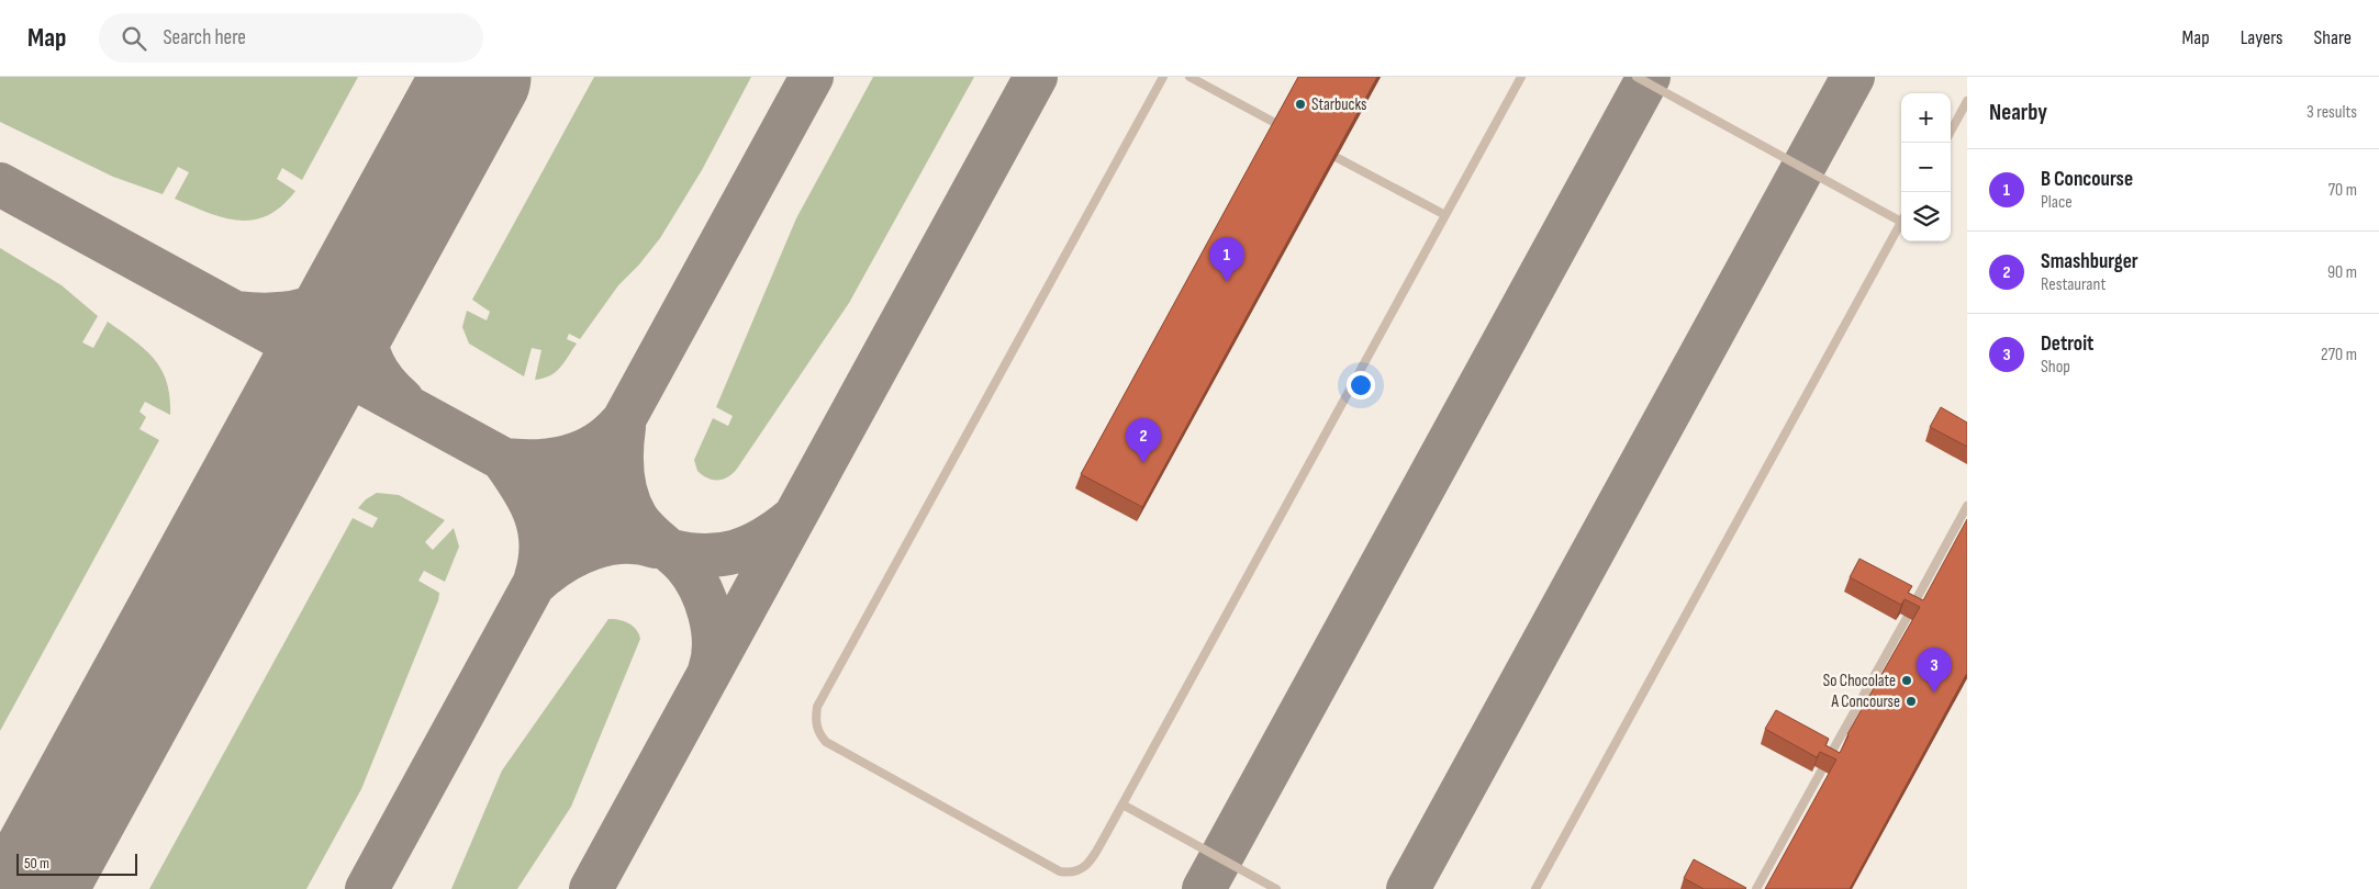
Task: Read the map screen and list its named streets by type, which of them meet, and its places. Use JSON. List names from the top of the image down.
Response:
{
  "places": ["Starbucks", "So Chocolate", "A Concourse"],
  "scale_bar": "50 m",
  "page": {
    "header": "Map",
    "search": "Search here",
    "nav": ["Map", "Layers", "Share"],
    "heading": ["Nearby", "3 results"],
    "map_buttons": ["+", "−"],
    "list": [
      {
        "mark": "1",
        "name": "B Concourse",
        "note": "Place",
        "value": "70 m"
      },
      {
        "mark": "2",
        "name": "Smashburger",
        "note": "Restaurant",
        "value": "90 m"
      },
      {
        "mark": "3",
        "name": "Detroit",
        "note": "Shop",
        "value": "270 m"
      }
    ],
    "pins": ["1", "2", "3"],
    "scale": "50 m"
  }
}
